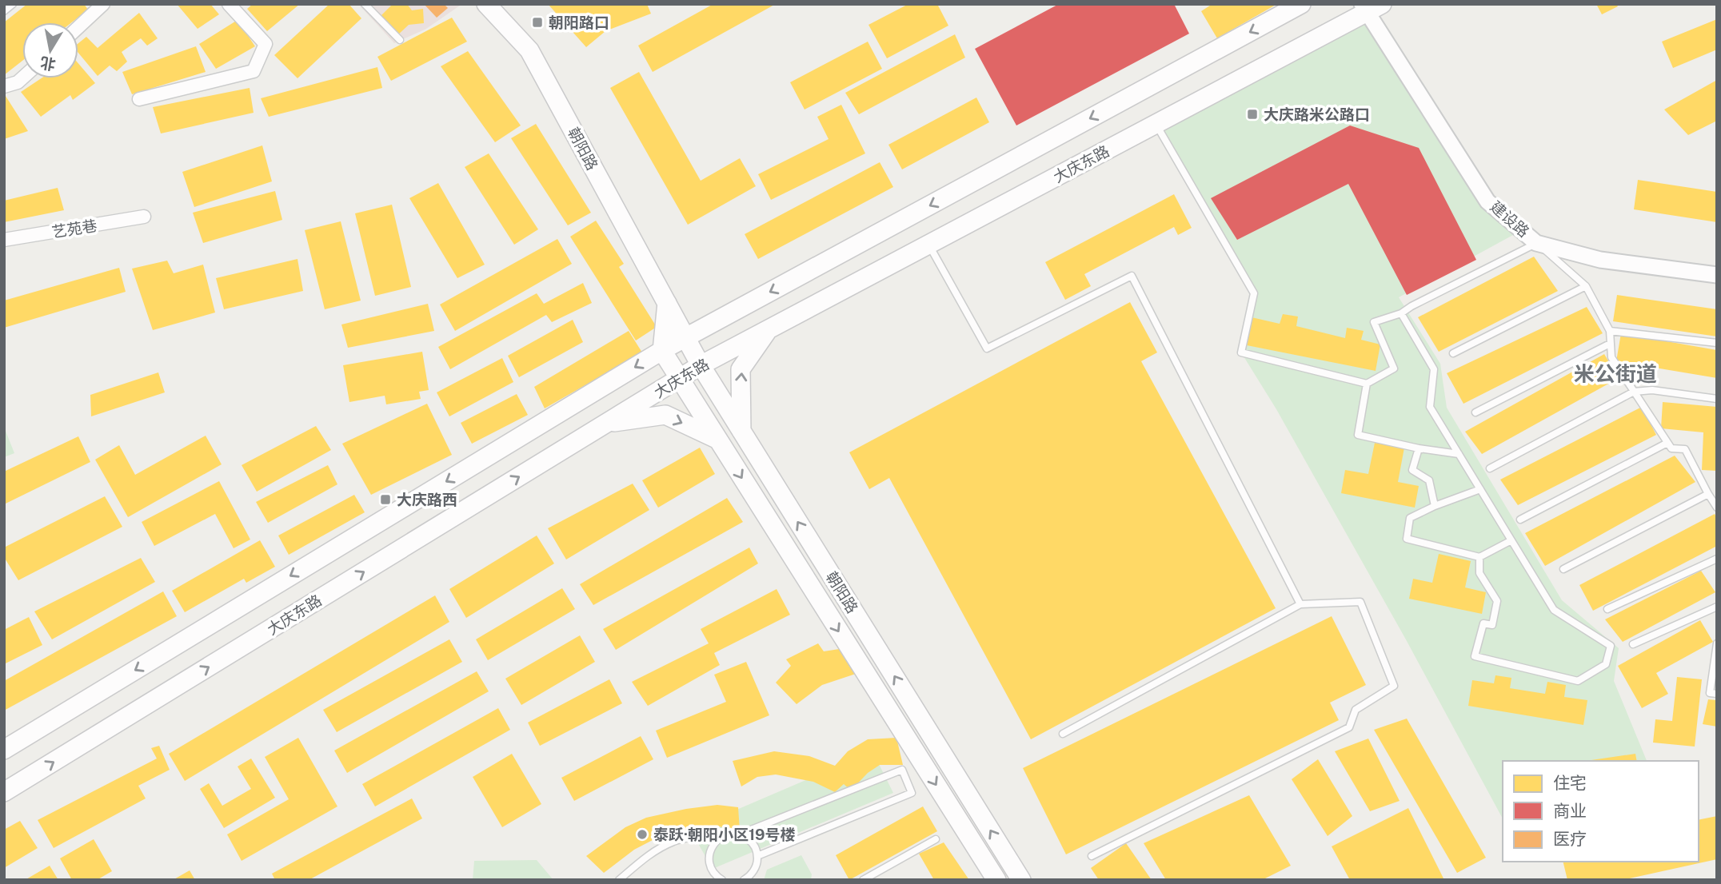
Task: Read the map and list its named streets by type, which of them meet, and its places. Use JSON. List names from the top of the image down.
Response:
{
  "streets": {
    "main road": ["朝阳路", "大庆东路"],
    "street": ["建设路", "艺苑巷"]
  },
  "crossings": [
    ["朝阳路", "大庆东路"],
    ["大庆东路", "建设路"]
  ],
  "districts": ["米公街道"],
  "places": {
    "transit": ["朝阳路口", "大庆路米公路口", "大庆路西"],
    "other": ["泰跃·朝阳小区19号楼"]
  },
  "legend": ["住宅", "商业", "医疗"],
  "north": "bottom"
}
